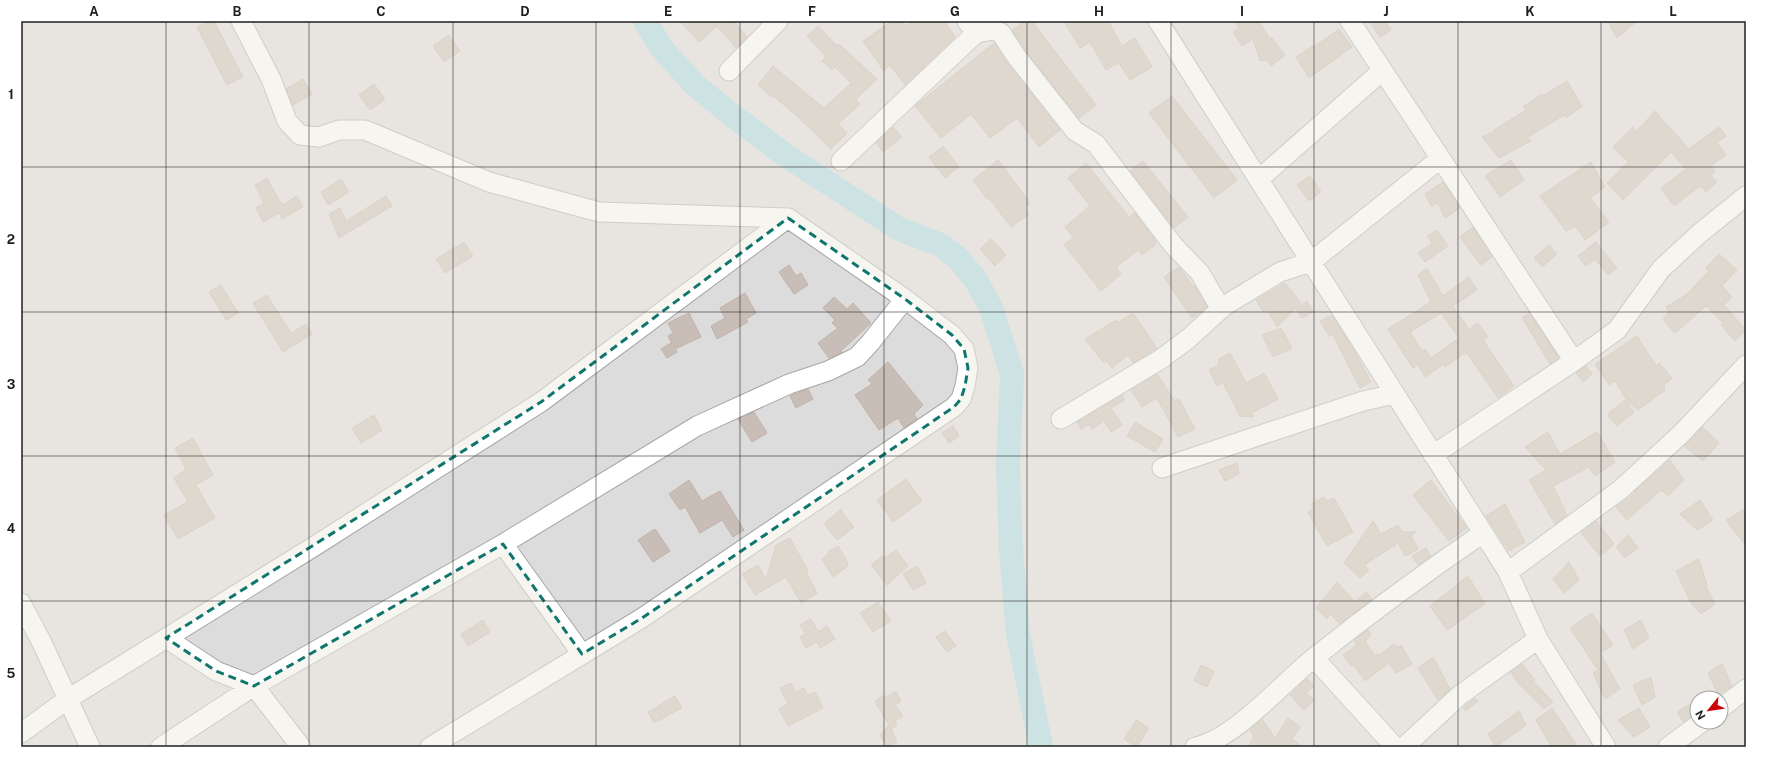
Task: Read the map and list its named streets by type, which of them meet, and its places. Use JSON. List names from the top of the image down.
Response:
{
  "north": "bottom left",
  "grid": {
    "columns": [
      "A",
      "B",
      "C",
      "D",
      "E",
      "F",
      "G",
      "H",
      "I",
      "J",
      "K",
      "L"
    ],
    "rows": [
      "1",
      "2",
      "3",
      "4",
      "5"
    ]
  }
}
